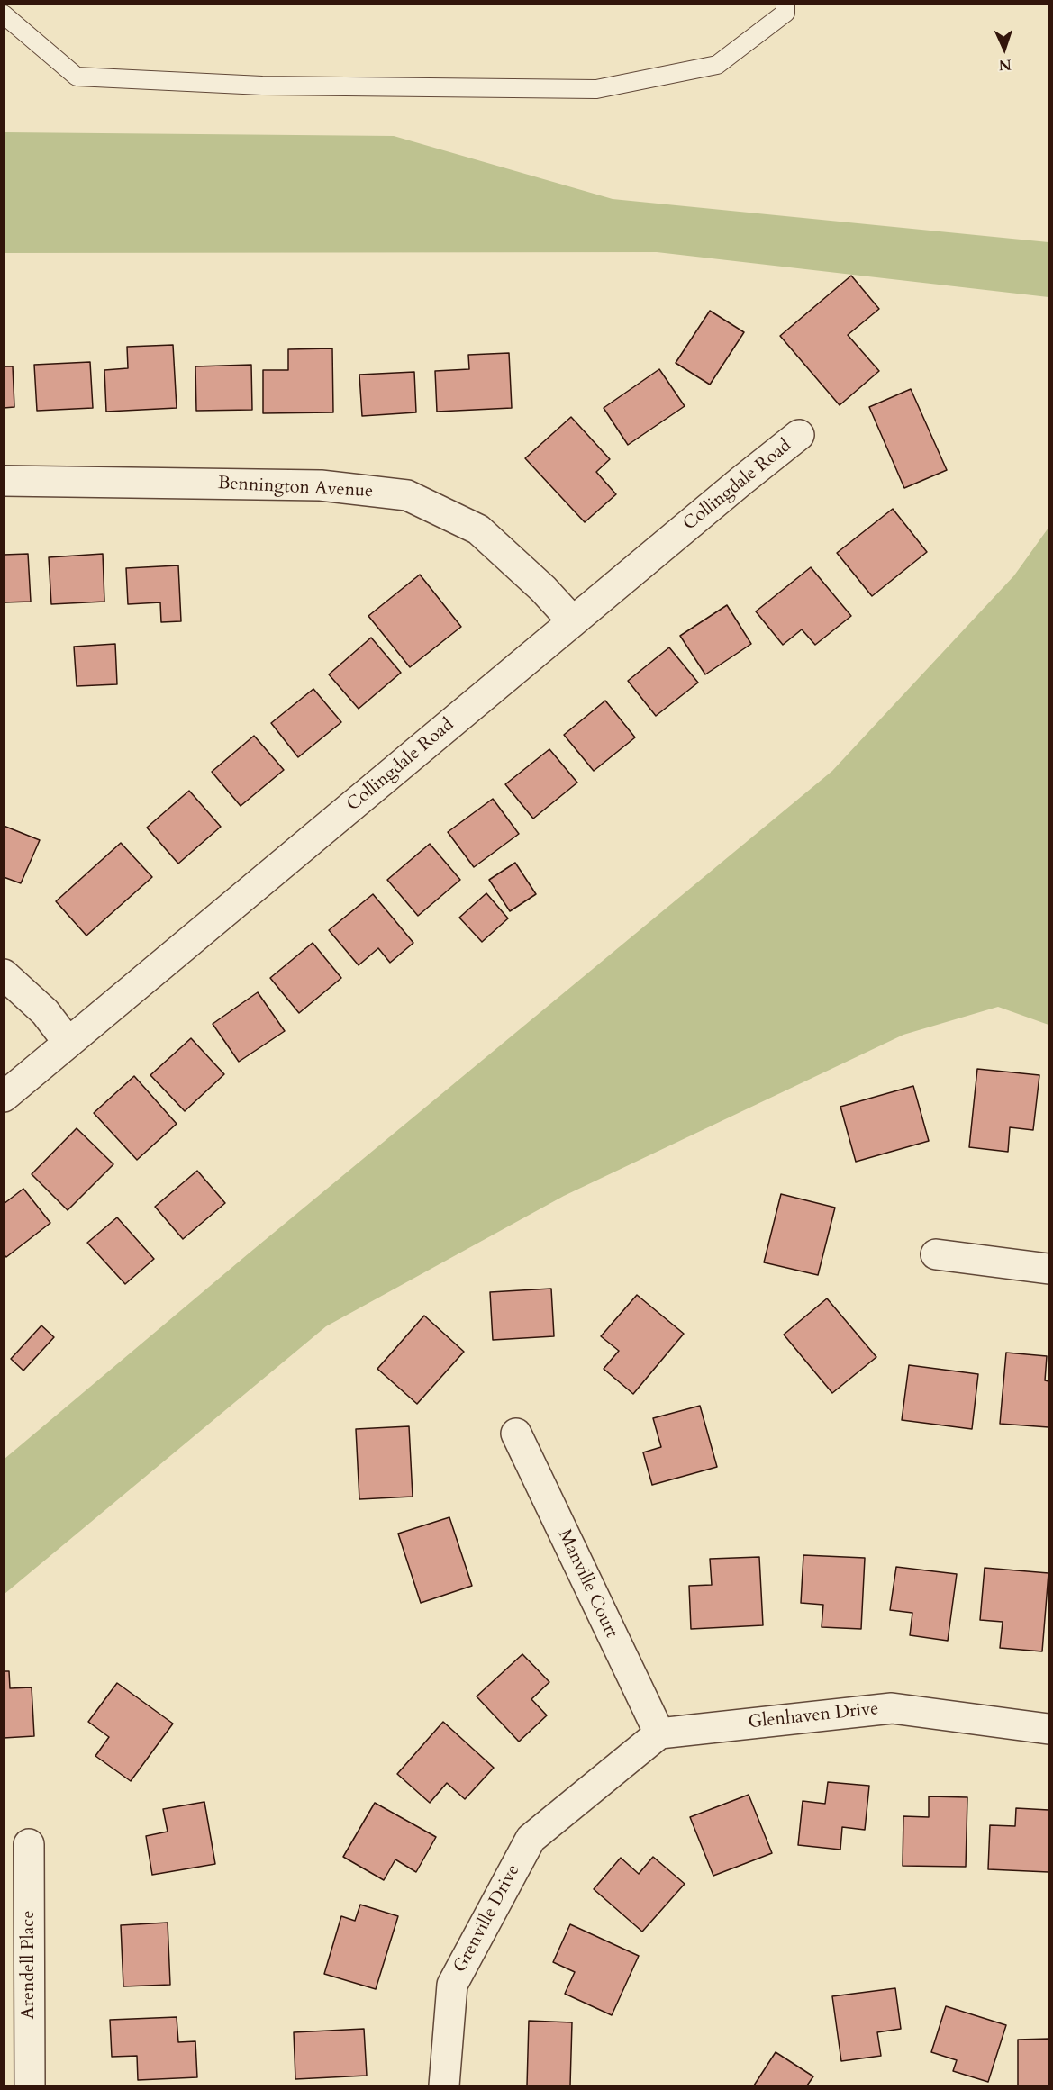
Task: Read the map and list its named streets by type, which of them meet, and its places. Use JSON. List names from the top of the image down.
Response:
{
  "streets": {
    "street": [
      "Collingdale Road",
      "Bennington Avenue",
      "Manville Court",
      "Glenhaven Drive",
      "Grenville Drive",
      "Arendell Place"
    ]
  },
  "crossings": [
    ["Collingdale Road", "Bennington Avenue"],
    ["Manville Court", "Glenhaven Drive"],
    ["Manville Court", "Grenville Drive"],
    ["Glenhaven Drive", "Grenville Drive"]
  ],
  "north": "bottom"
}
